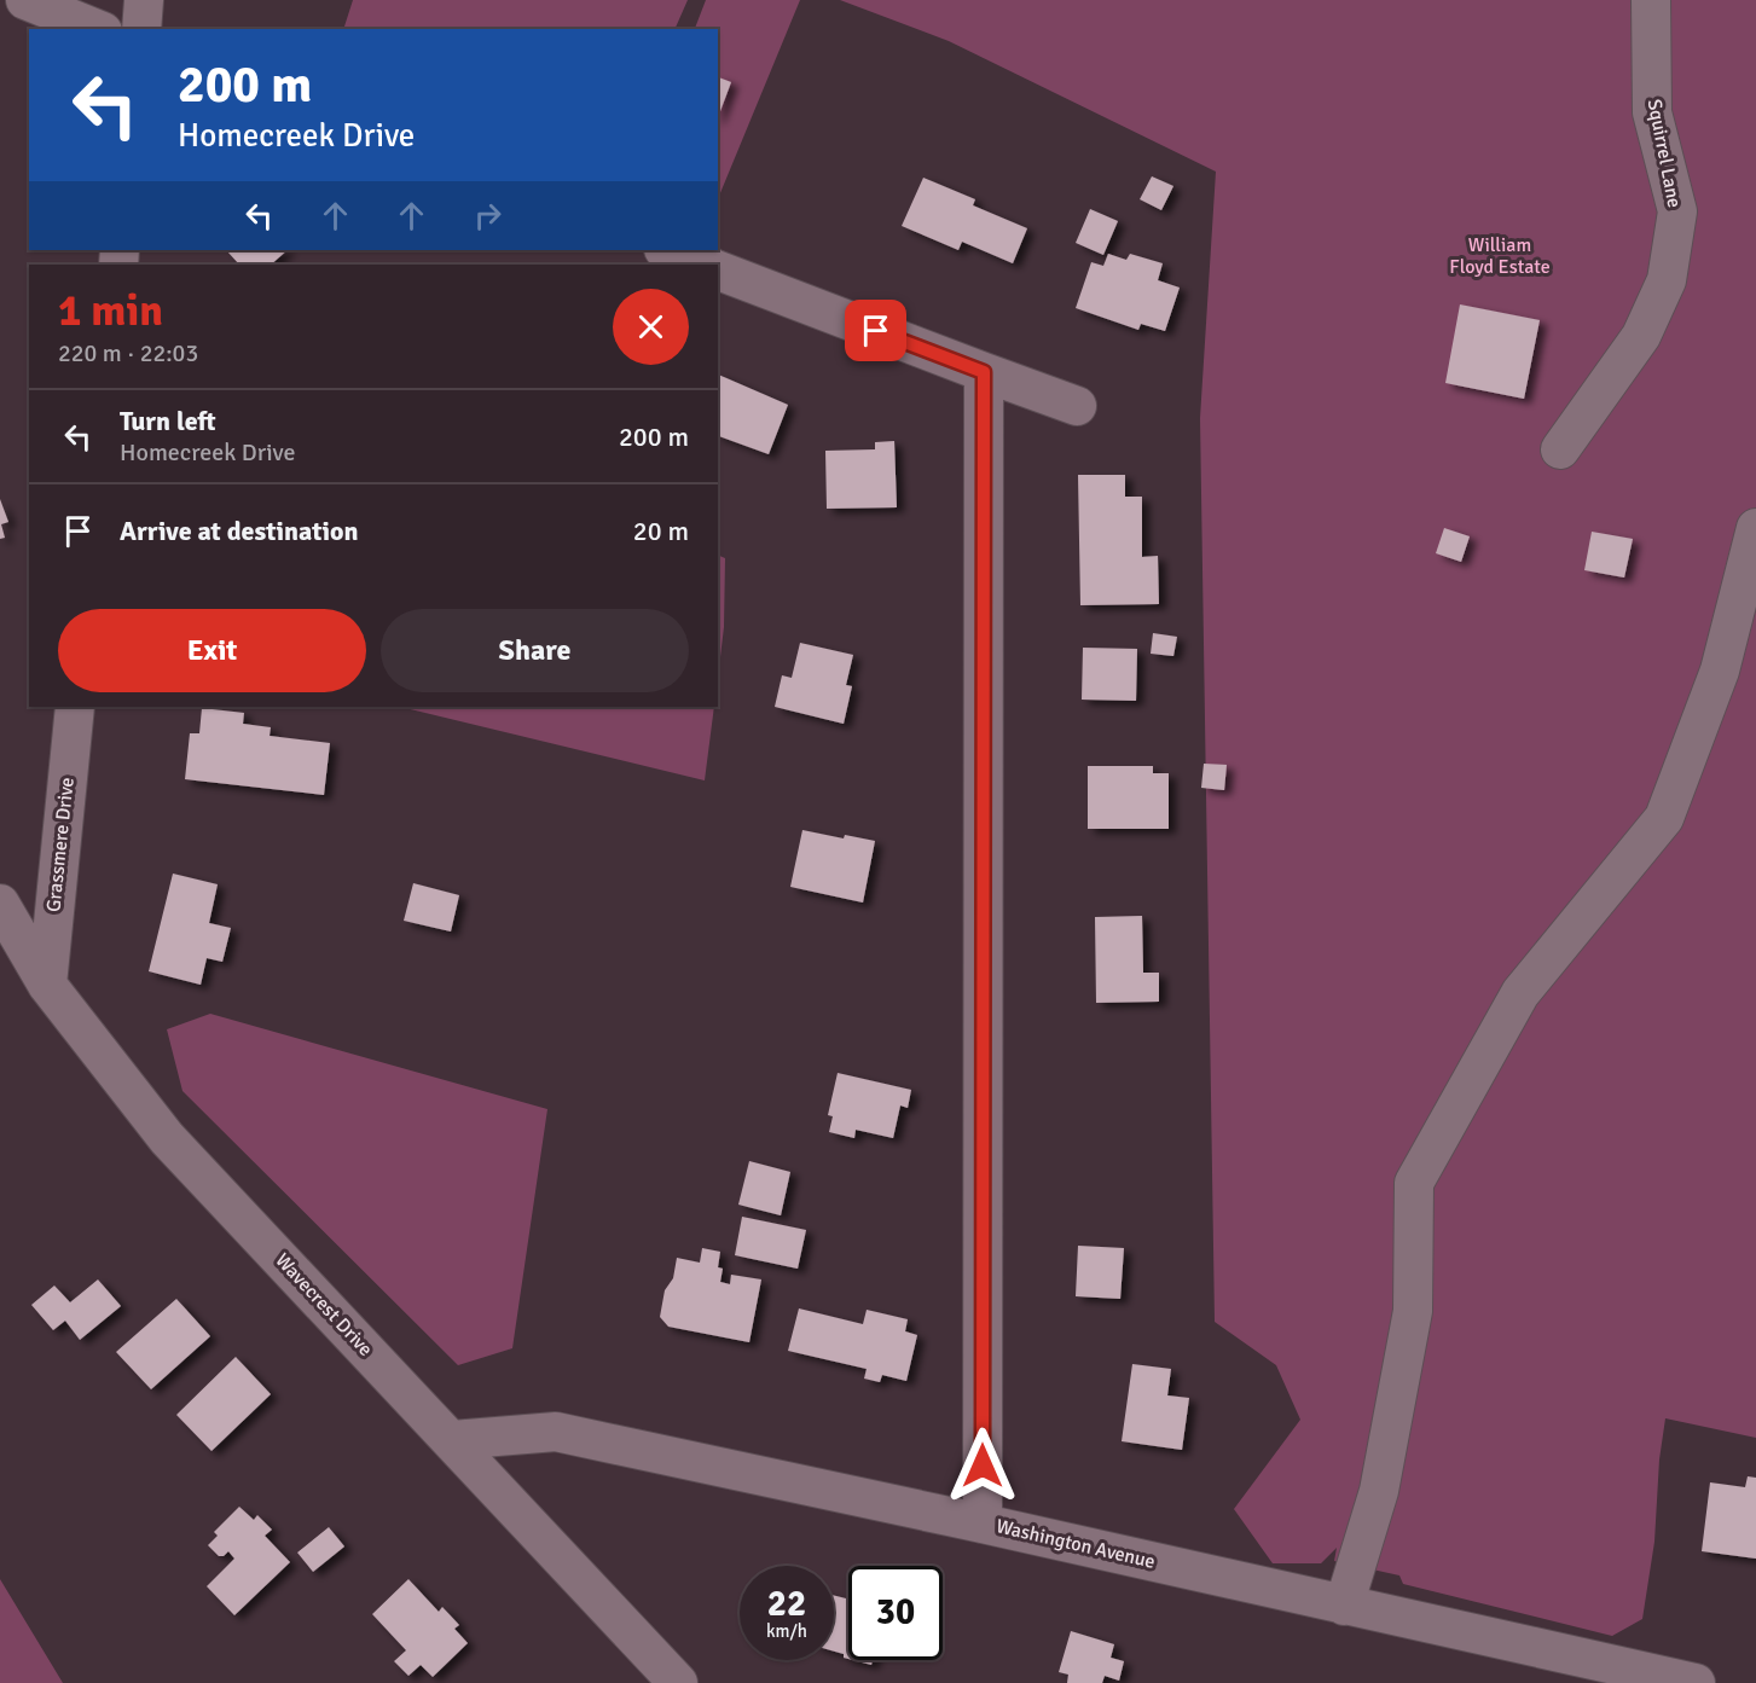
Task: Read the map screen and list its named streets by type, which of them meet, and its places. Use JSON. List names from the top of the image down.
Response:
{
  "streets": {
    "street": [
      "Squirrel Lane",
      "Grassmere Drive",
      "Wavecrest Drive",
      "Washington Avenue"
    ]
  },
  "crossings": [
    ["Grassmere Drive", "Wavecrest Drive"],
    ["Wavecrest Drive", "Washington Avenue"]
  ],
  "parks": ["William Floyd Estate"],
  "page": {
    "turn": ["200 m", "Homecreek Drive"],
    "heading": ["1 min", "220 m · 22:03"],
    "list": [
      {
        "name": "Turn left",
        "note": "Homecreek Drive",
        "value": "200 m"
      },
      {
        "name": "Arrive at destination",
        "value": "20 m"
      }
    ],
    "buttons": ["Exit", "Share"],
    "speed": "22 km/h",
    "limit": "30"
  }
}
